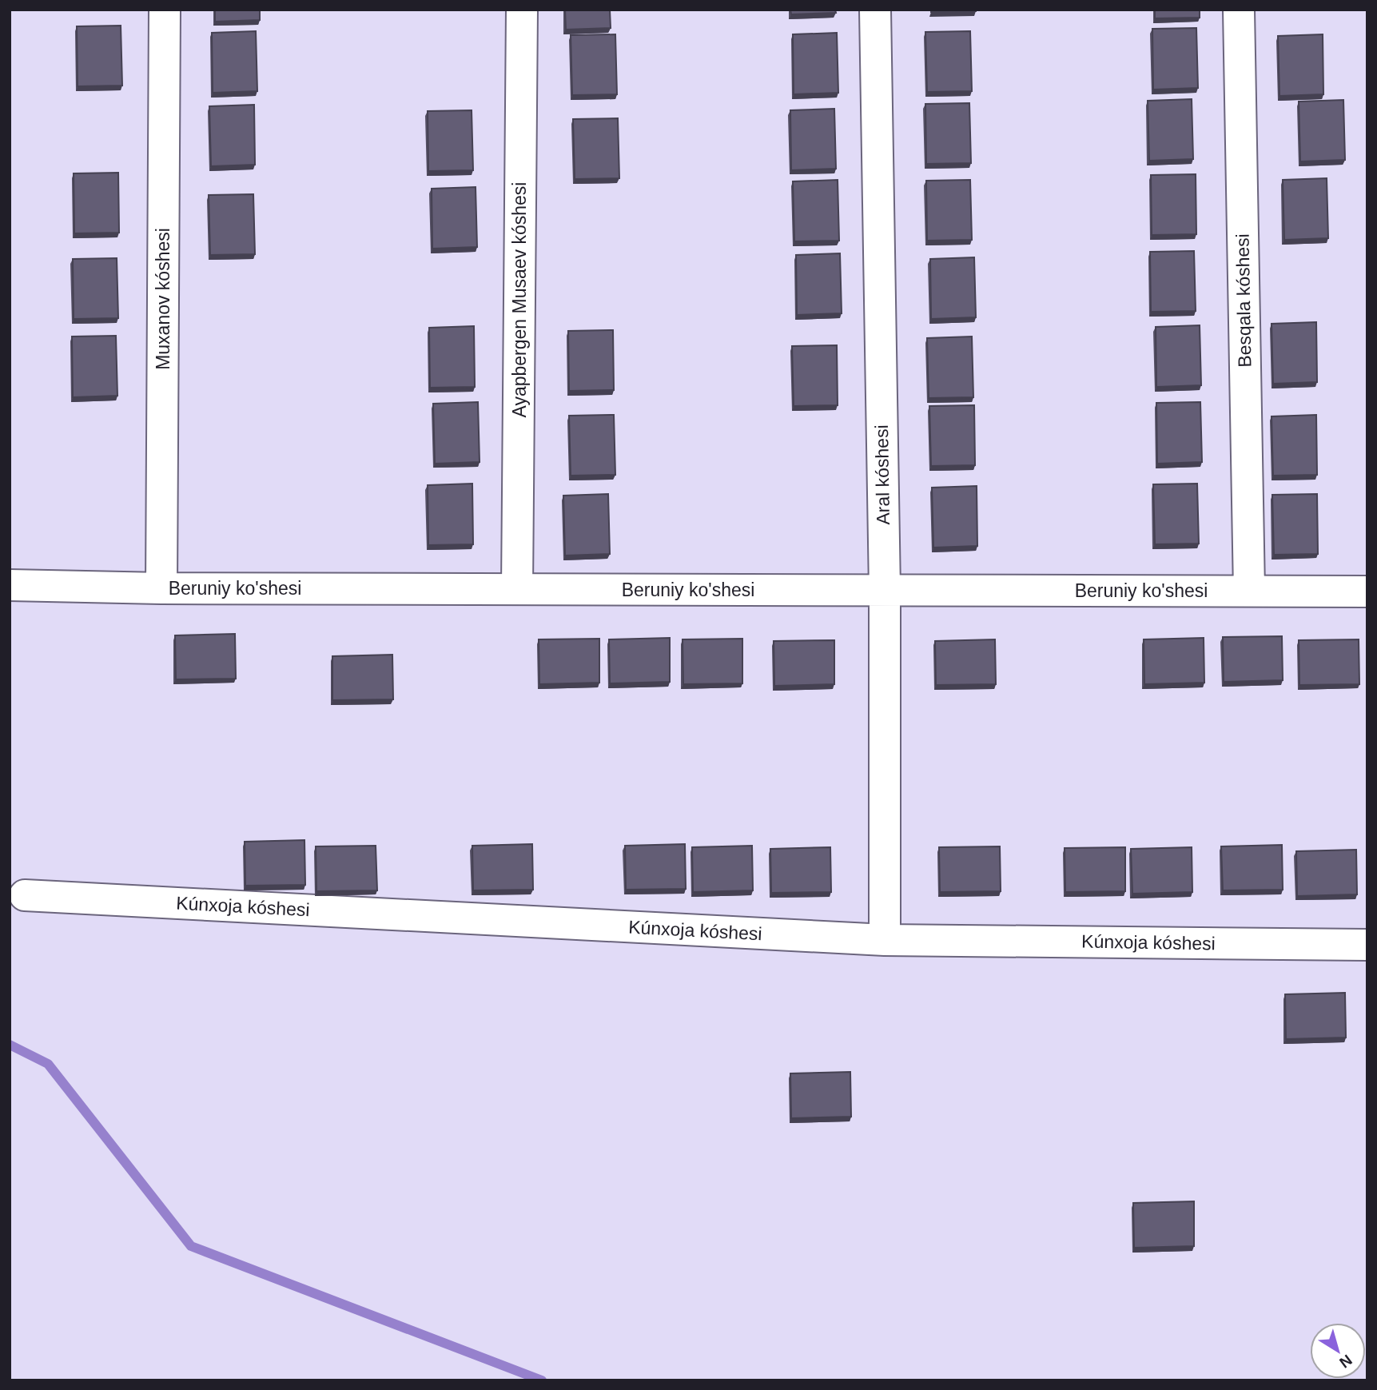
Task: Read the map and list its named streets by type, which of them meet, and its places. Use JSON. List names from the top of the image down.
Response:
{
  "streets": {
    "street": [
      "Muxanov kóshesi",
      "Ayapbergen Musaev kóshesi",
      "Besqala kóshesi",
      "Aral kóshesi",
      "Beruniy ko'shesi",
      "Kúnxoja kóshesi"
    ]
  },
  "crossings": [
    ["Muxanov kóshesi", "Beruniy ko'shesi"],
    ["Ayapbergen Musaev kóshesi", "Beruniy ko'shesi"],
    ["Besqala kóshesi", "Beruniy ko'shesi"],
    ["Aral kóshesi", "Beruniy ko'shesi"],
    ["Aral kóshesi", "Kúnxoja kóshesi"]
  ],
  "north": "bottom right"
}
